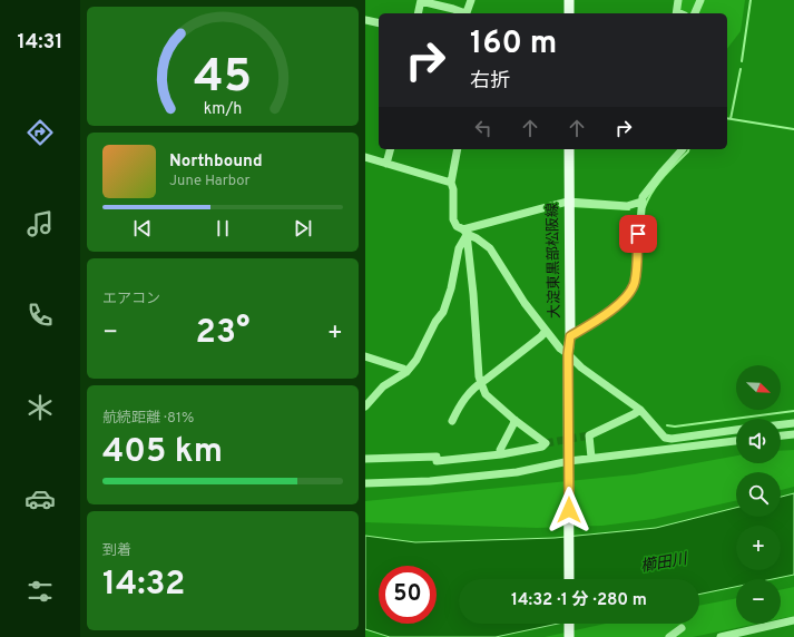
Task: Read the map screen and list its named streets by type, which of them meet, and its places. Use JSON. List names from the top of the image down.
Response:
{
  "streets": {
    "main road": ["大淀東黒部松阪線"]
  },
  "water": ["櫛田川"],
  "north": "bottom right",
  "page": {
    "tabs": "14:31",
    "turn": ["160 m", "右折"],
    "song": ["Northbound", "June Harbor"],
    "tile": [
      "エアコン",
      ["航続距離 · 81%", "405 km"],
      ["到着", "14:32"]
    ],
    "heat": ["−", "23°", "+"],
    "map_buttons": ["+", "−"],
    "limit": "50",
    "trip": "14:32 · 1 分 · 280 m",
    "gauge": ["45", "km/h"]
  }
}
